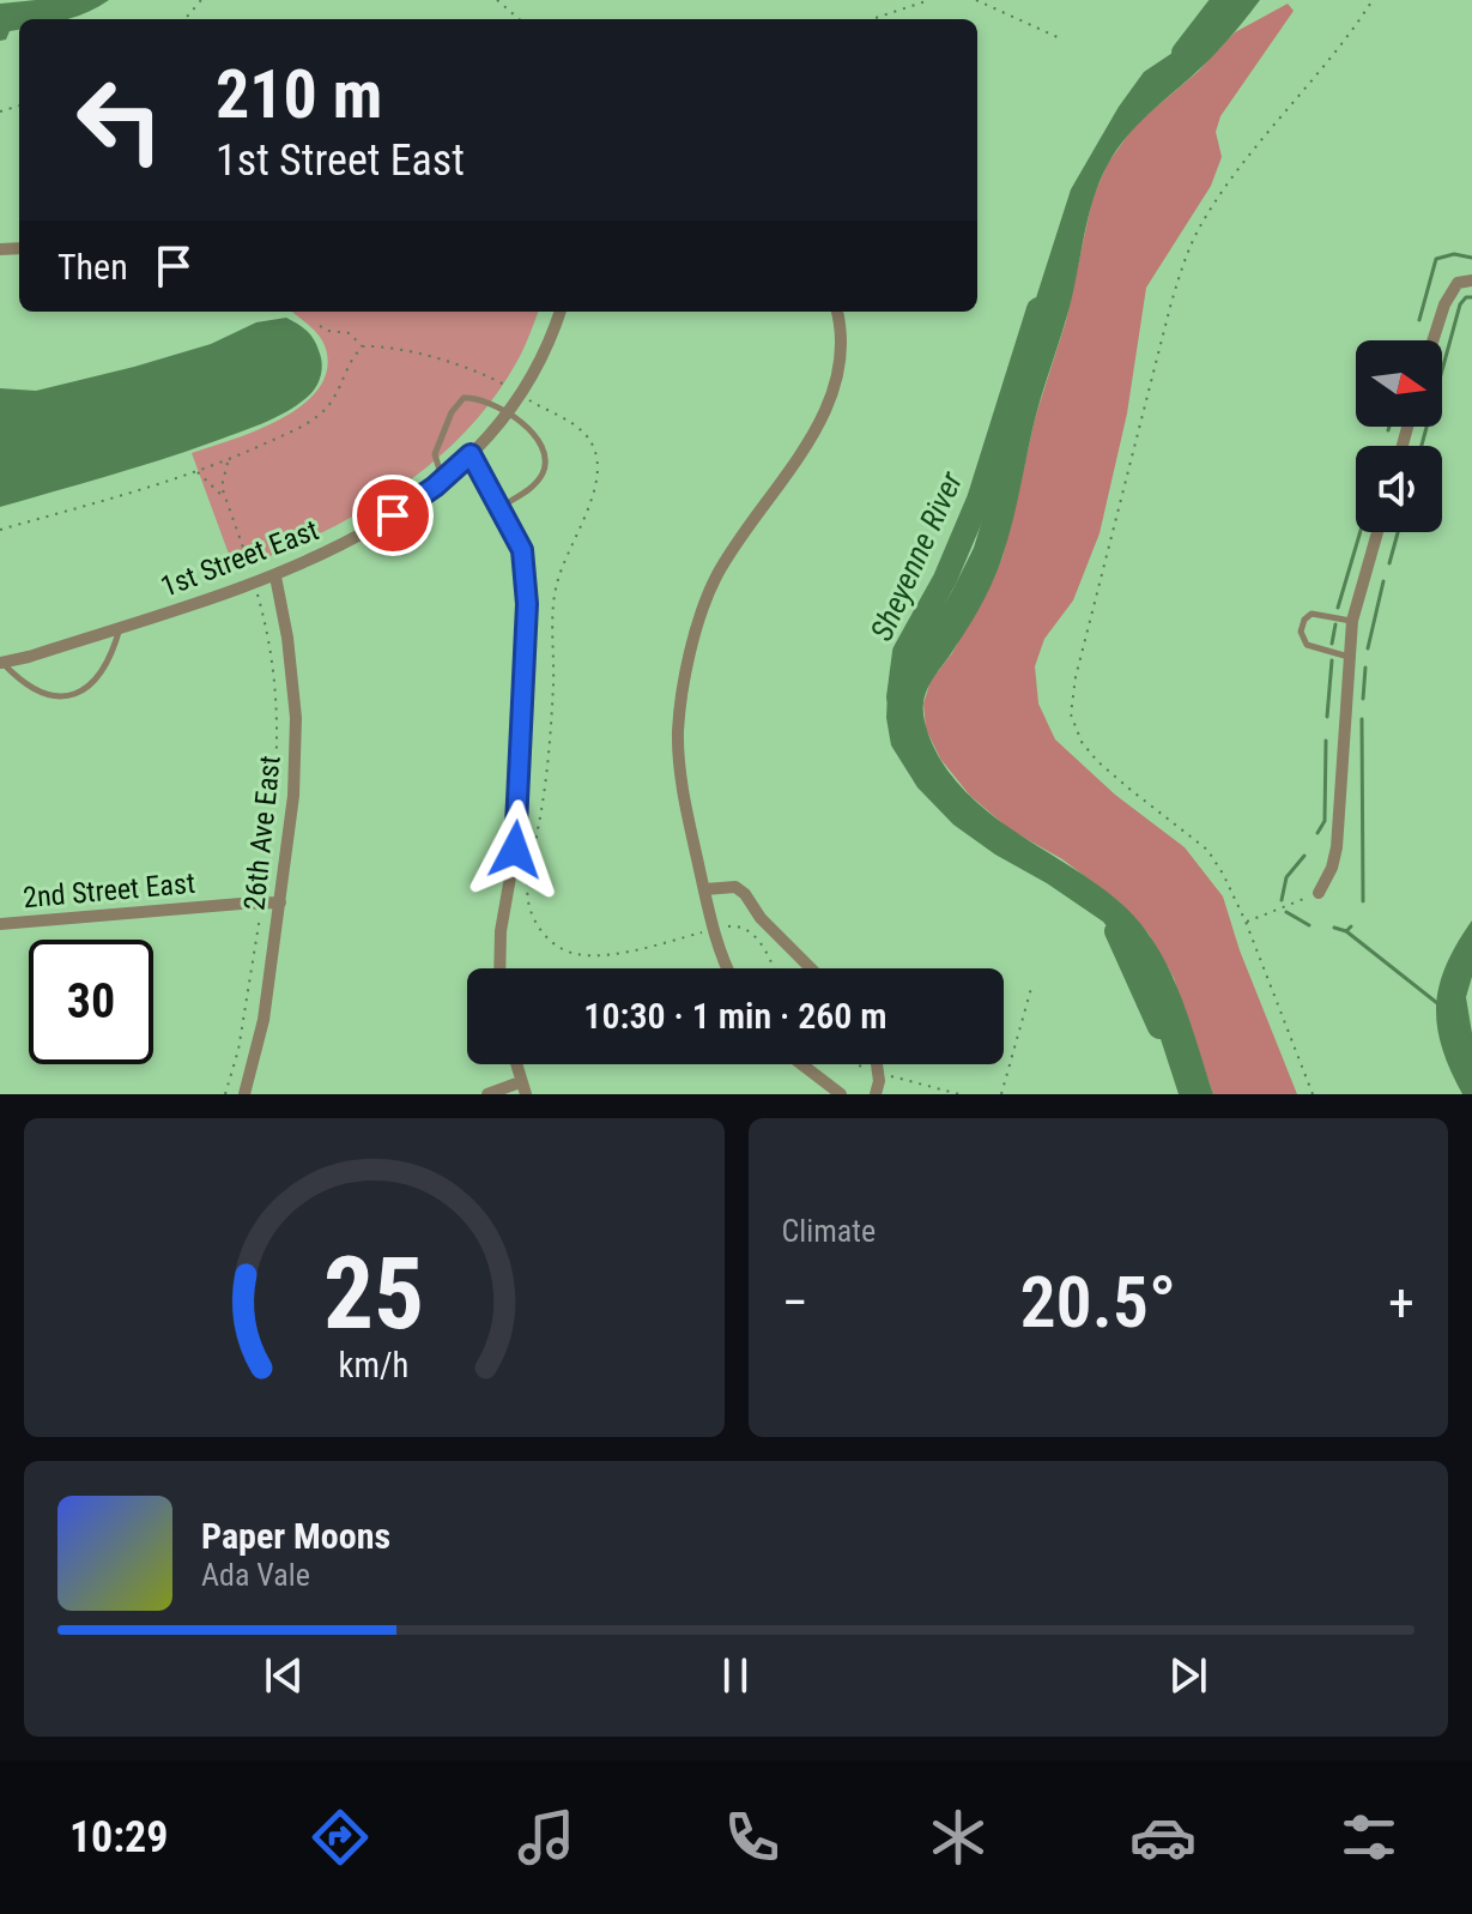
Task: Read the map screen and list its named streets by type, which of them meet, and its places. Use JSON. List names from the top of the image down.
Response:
{
  "streets": {
    "street": ["1st Street East", "26th Ave East", "2nd Street East"]
  },
  "crossings": [
    ["1st Street East", "26th Ave East"],
    ["26th Ave East", "2nd Street East"]
  ],
  "water": ["Sheyenne River"],
  "north": "right",
  "page": {
    "turn": ["210 m", "1st Street East"],
    "then": "Then",
    "limit": "30",
    "trip": "10:30 · 1 min · 260 m",
    "tile": "Climate",
    "heat": ["−", "20.5°", "+"],
    "song": ["Paper Moons", "Ada Vale"],
    "tabs": "10:29",
    "gauge": ["25", "km/h"]
  }
}
